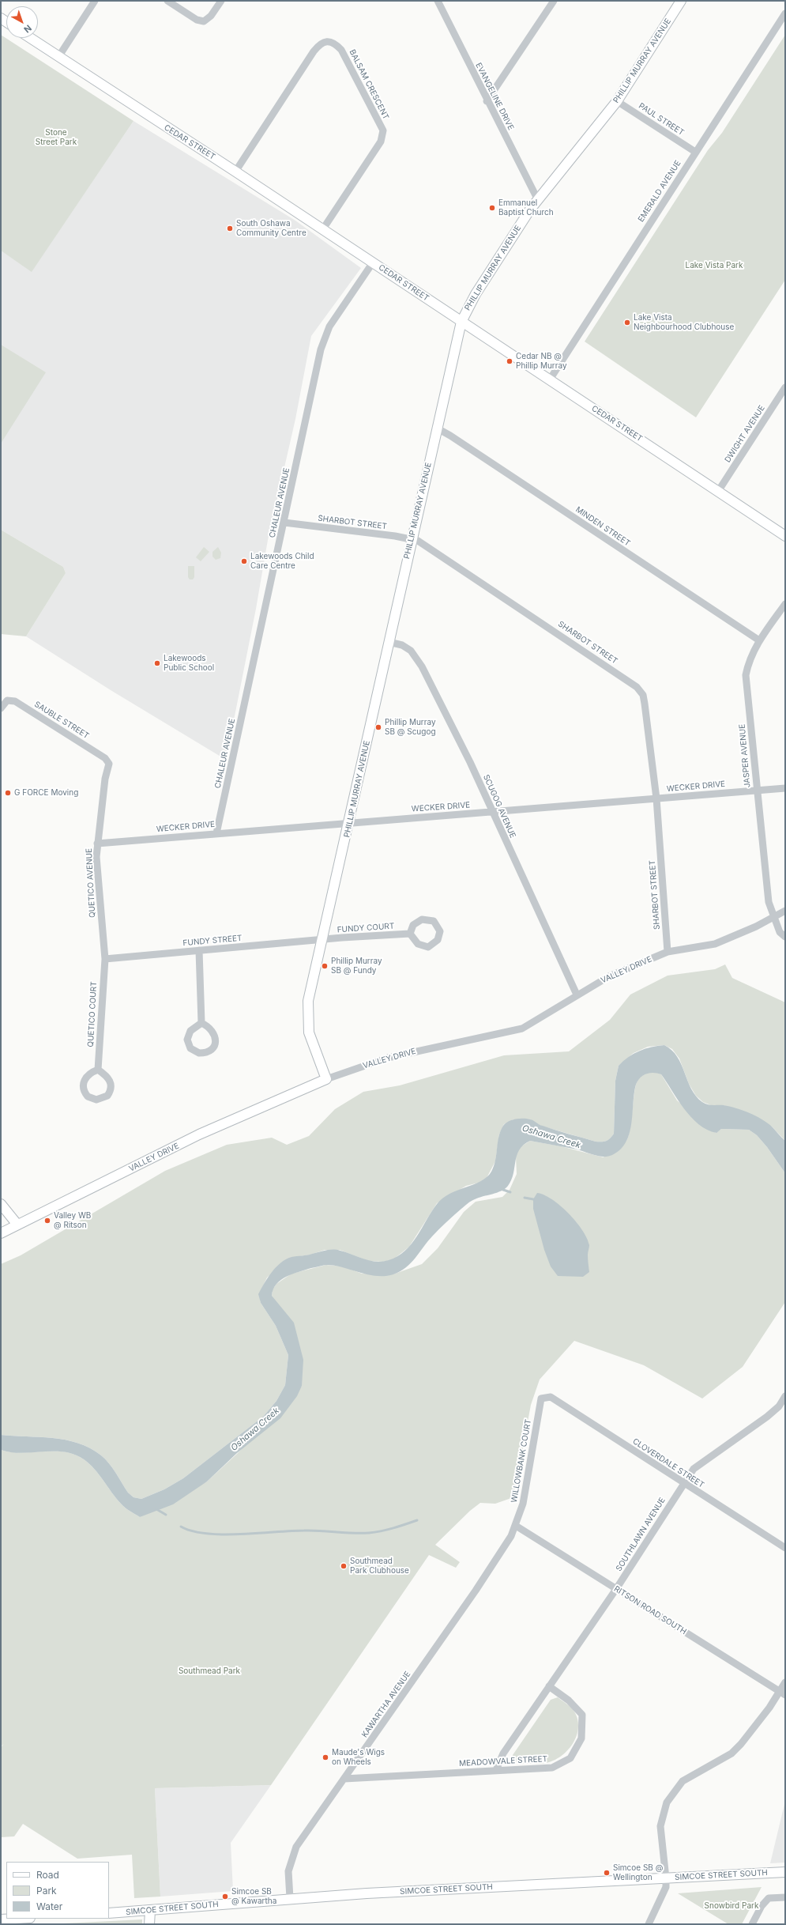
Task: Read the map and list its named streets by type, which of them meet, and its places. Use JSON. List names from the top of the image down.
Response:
{
  "streets": {
    "street": [
      "PHILLIP MURRAY AVENUE",
      "BALSAM CRESCENT",
      "EVANGELINE DRIVE",
      "PAUL STREET",
      "CEDAR STREET",
      "EMERALD AVENUE",
      "DWIGHT AVENUE",
      "CHALEUR AVENUE",
      "SHARBOT STREET",
      "MINDEN STREET",
      "SAUBLE STREET",
      "JASPER AVENUE",
      "WECKER DRIVE",
      "SCUGOG AVENUE",
      "QUETICO AVENUE",
      "FUNDY COURT",
      "FUNDY STREET",
      "VALLEY DRIVE",
      "QUETICO COURT",
      "WILLOWBANK COURT",
      "CLOVERDALE STREET",
      "SOUTHLAWN AVENUE",
      "RITSON ROAD SOUTH",
      "KAWARTHA AVENUE",
      "MEADOWVALE STREET",
      "SIMCOE STREET SOUTH"
    ]
  },
  "crossings": [
    ["PHILLIP MURRAY AVENUE", "EVANGELINE DRIVE"],
    ["PHILLIP MURRAY AVENUE", "PAUL STREET"],
    ["PHILLIP MURRAY AVENUE", "CEDAR STREET"],
    ["PHILLIP MURRAY AVENUE", "SHARBOT STREET"],
    ["PHILLIP MURRAY AVENUE", "MINDEN STREET"],
    ["PHILLIP MURRAY AVENUE", "WECKER DRIVE"],
    ["PHILLIP MURRAY AVENUE", "SCUGOG AVENUE"],
    ["PHILLIP MURRAY AVENUE", "FUNDY COURT"],
    ["PHILLIP MURRAY AVENUE", "FUNDY STREET"],
    ["PHILLIP MURRAY AVENUE", "VALLEY DRIVE"],
    ["BALSAM CRESCENT", "CEDAR STREET"],
    ["PAUL STREET", "EMERALD AVENUE"],
    ["CEDAR STREET", "EMERALD AVENUE"],
    ["CEDAR STREET", "DWIGHT AVENUE"],
    ["CEDAR STREET", "CHALEUR AVENUE"],
    ["CHALEUR AVENUE", "SHARBOT STREET"],
    ["CHALEUR AVENUE", "WECKER DRIVE"],
    ["SHARBOT STREET", "WECKER DRIVE"],
    ["SHARBOT STREET", "VALLEY DRIVE"],
    ["MINDEN STREET", "JASPER AVENUE"],
    ["SAUBLE STREET", "QUETICO AVENUE"],
    ["JASPER AVENUE", "WECKER DRIVE"],
    ["JASPER AVENUE", "VALLEY DRIVE"],
    ["WECKER DRIVE", "SCUGOG AVENUE"],
    ["WECKER DRIVE", "QUETICO AVENUE"],
    ["SCUGOG AVENUE", "VALLEY DRIVE"],
    ["QUETICO AVENUE", "FUNDY STREET"],
    ["QUETICO AVENUE", "QUETICO COURT"],
    ["FUNDY COURT", "FUNDY STREET"],
    ["FUNDY STREET", "QUETICO COURT"],
    ["WILLOWBANK COURT", "CLOVERDALE STREET"],
    ["WILLOWBANK COURT", "RITSON ROAD SOUTH"],
    ["WILLOWBANK COURT", "KAWARTHA AVENUE"],
    ["CLOVERDALE STREET", "SOUTHLAWN AVENUE"],
    ["SOUTHLAWN AVENUE", "RITSON ROAD SOUTH"],
    ["SOUTHLAWN AVENUE", "MEADOWVALE STREET"],
    ["RITSON ROAD SOUTH", "KAWARTHA AVENUE"],
    ["KAWARTHA AVENUE", "MEADOWVALE STREET"],
    ["KAWARTHA AVENUE", "SIMCOE STREET SOUTH"]
  ],
  "water": ["Oshawa Creek"],
  "parks": [
    "Stone Street Park",
    "Lake Vista Park",
    "Southmead Park",
    "Snowbird Park"
  ],
  "places": [
    "Emmanuel Baptist Church",
    "South Oshawa Community Centre",
    "Lake Vista Neighbourhood Clubhouse",
    "Cedar NB @ Phillip Murray",
    "Lakewoods Child Care Centre",
    "Lakewoods Public School",
    "Phillip Murray SB @ Scugog",
    "G FORCE Moving",
    "Phillip Murray SB @ Fundy",
    "Valley WB @ Ritson",
    "Southmead Park Clubhouse",
    "Maude's Wigs on Wheels",
    "Simcoe SB @ Wellington",
    "Simcoe SB @ Kawartha"
  ],
  "legend": ["Road", "Park", "Water"],
  "north": "bottom right"
}
